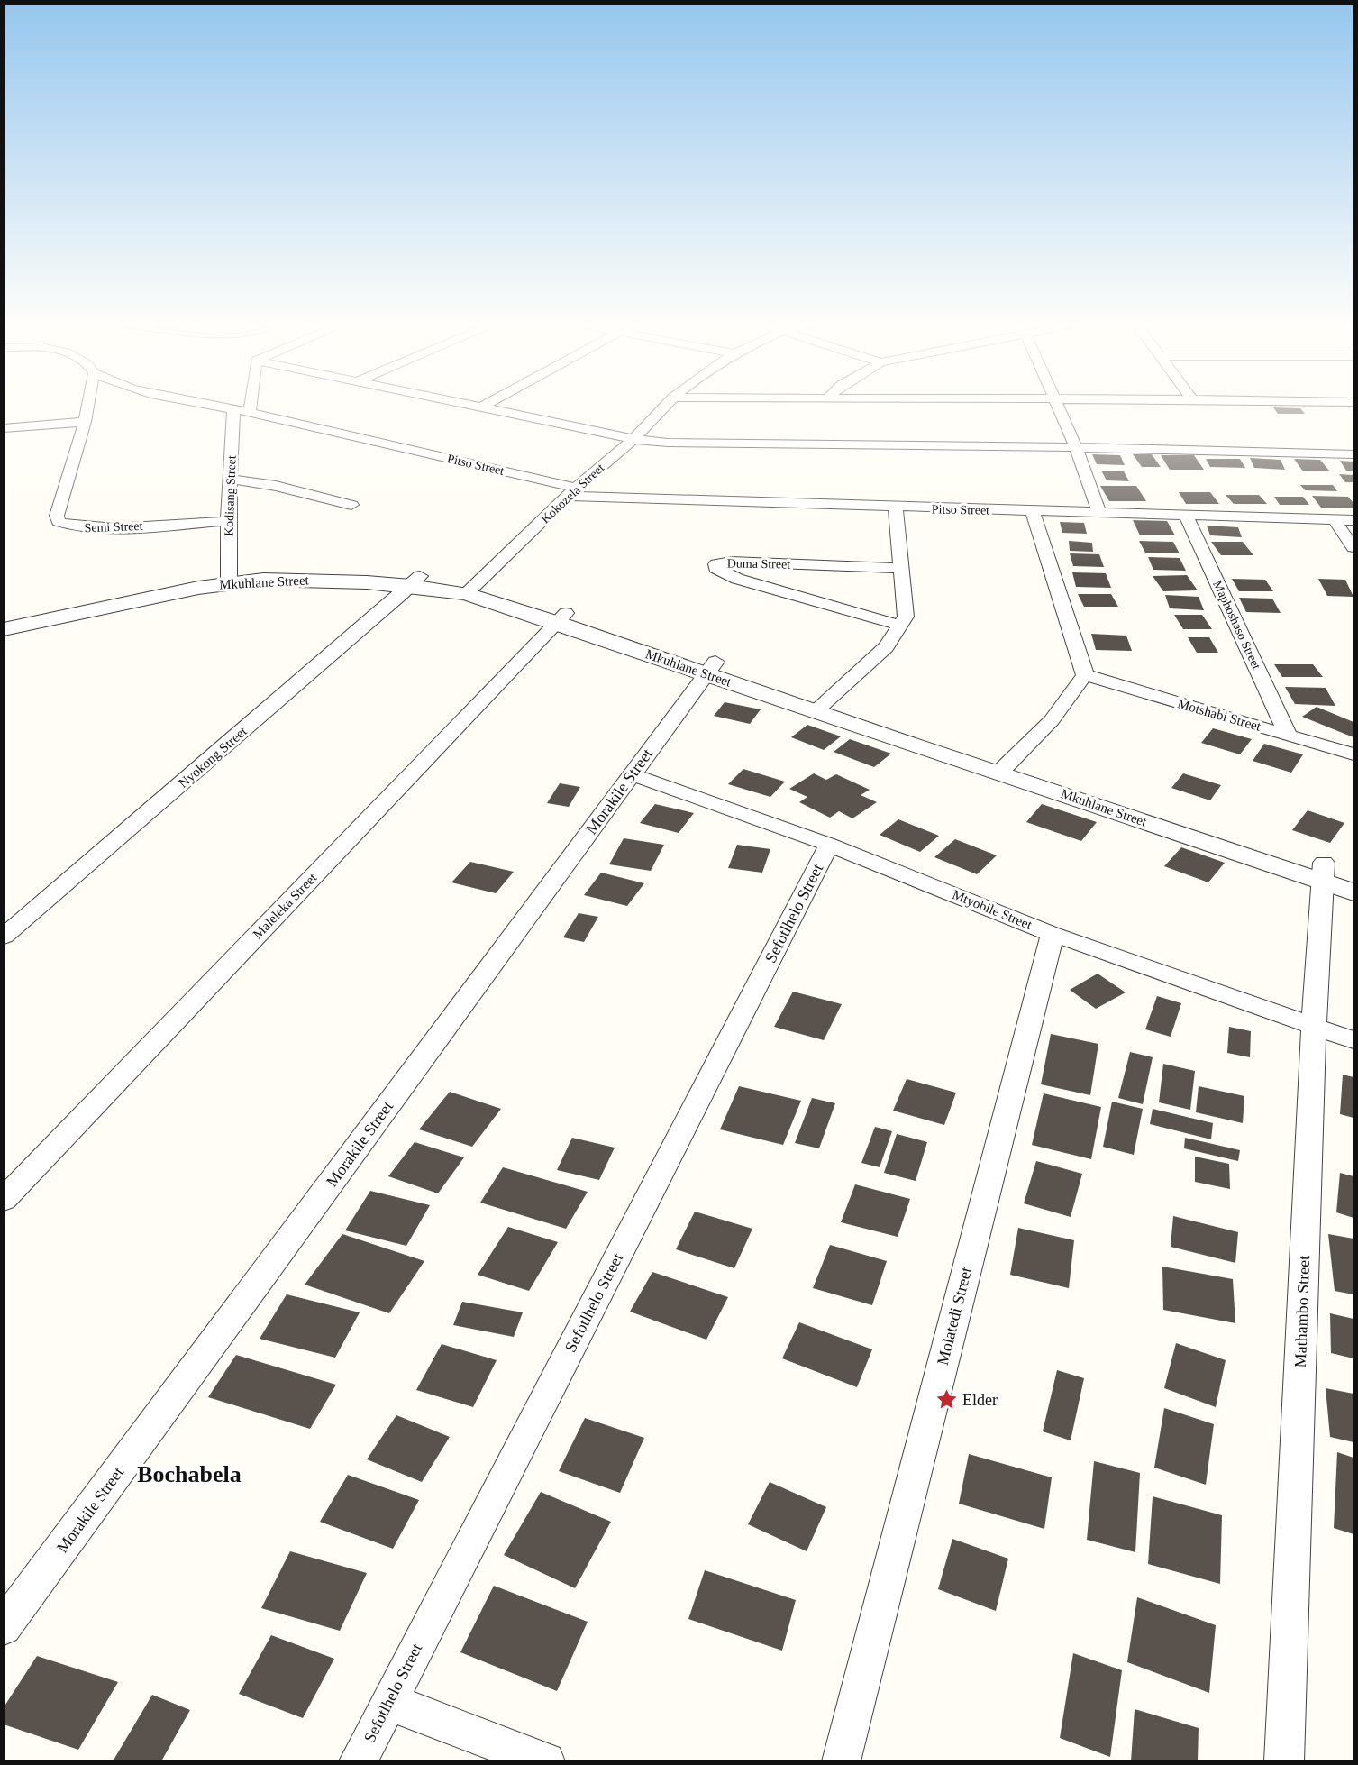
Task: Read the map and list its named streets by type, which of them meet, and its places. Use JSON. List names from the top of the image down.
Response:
{
  "streets": {
    "street": [
      "Pitso Street",
      "Kokozela Street",
      "Kodisang Street",
      "Semi Street",
      "Duma Street",
      "Mkuhlane Street",
      "Maphoshaso Street",
      "Motshabi Street",
      "Nyokong Street",
      "Morakile Street",
      "Maleleka Street",
      "Mtyobile Street",
      "Sefotlhelo Street",
      "Mathambo Street",
      "Molatedi Street"
    ]
  },
  "crossings": [
    ["Pitso Street", "Kokozela Street"],
    ["Pitso Street", "Kodisang Street"],
    ["Pitso Street", "Maphoshaso Street"],
    ["Kokozela Street", "Mkuhlane Street"],
    ["Kodisang Street", "Semi Street"],
    ["Kodisang Street", "Mkuhlane Street"],
    ["Mkuhlane Street", "Nyokong Street"],
    ["Mkuhlane Street", "Morakile Street"],
    ["Mkuhlane Street", "Maleleka Street"],
    ["Mkuhlane Street", "Mathambo Street"],
    ["Maphoshaso Street", "Motshabi Street"],
    ["Morakile Street", "Mtyobile Street"],
    ["Mtyobile Street", "Sefotlhelo Street"],
    ["Mtyobile Street", "Mathambo Street"],
    ["Mtyobile Street", "Molatedi Street"]
  ],
  "districts": ["Bochabela"],
  "places": {
    "place": ["Elder"]
  }
}
